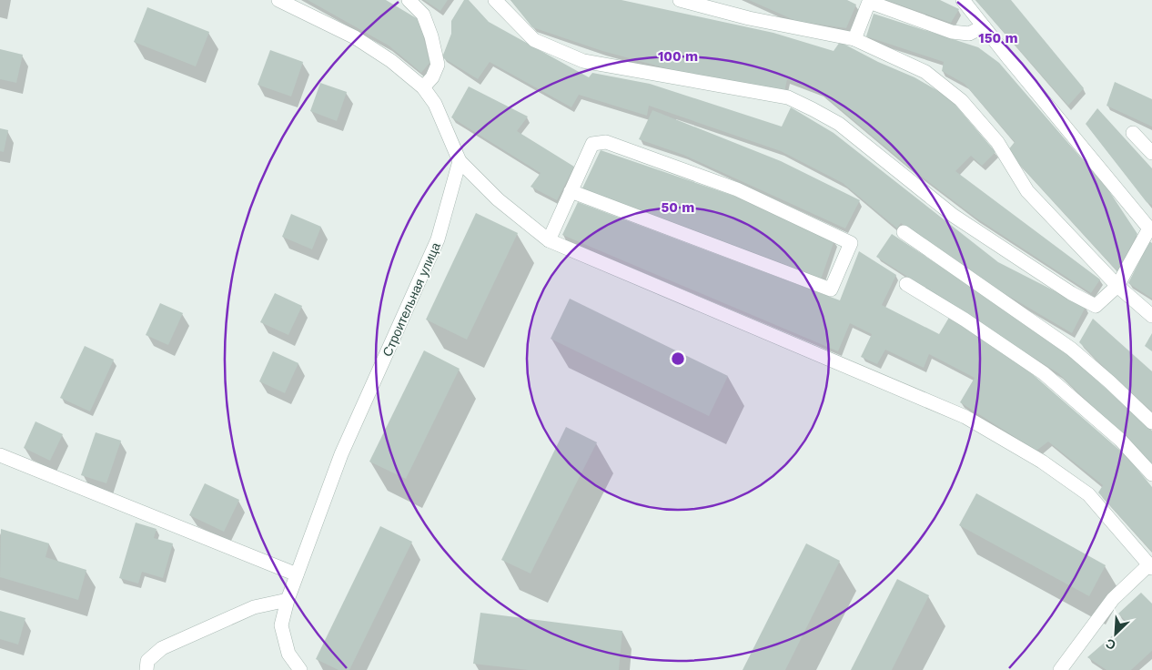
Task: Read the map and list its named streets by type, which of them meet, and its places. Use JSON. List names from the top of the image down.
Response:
{
  "streets": {
    "street": ["Строительная улица"]
  },
  "north": "bottom left",
  "rings": ["150 m", "100 m", "50 m"]
}
